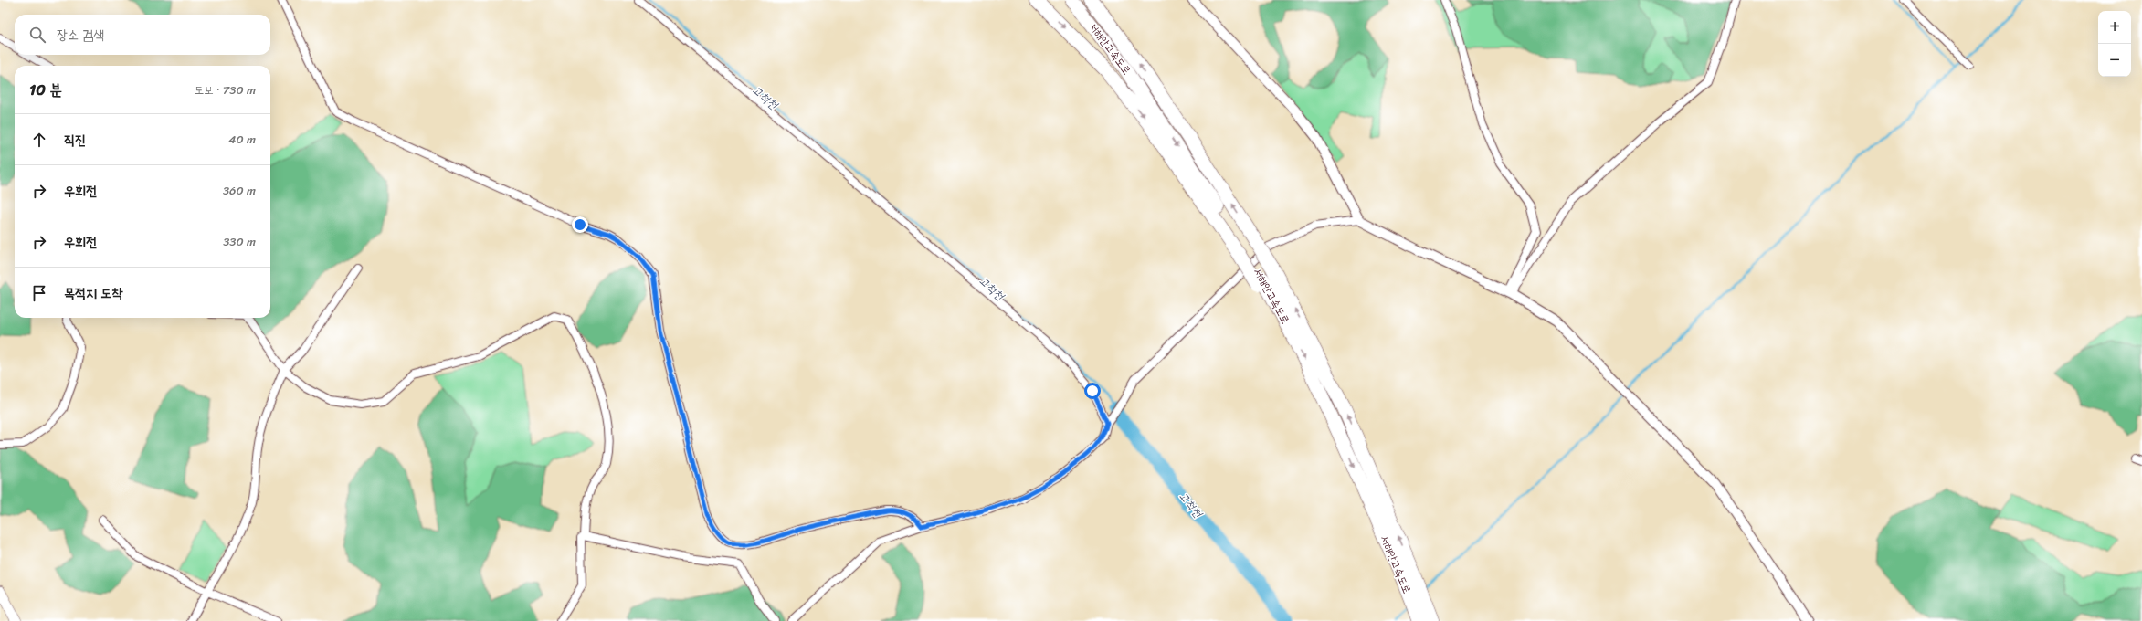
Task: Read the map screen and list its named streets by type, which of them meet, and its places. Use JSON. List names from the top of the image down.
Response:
{
  "streets": {
    "highway": ["서해안고속도로"]
  },
  "water": ["고척천"],
  "page": {
    "map_buttons": ["+", "−"],
    "search": "장소 검색",
    "heading": ["10 분", "도보 · 730 m"],
    "list": [
      ["직진", "40 m"],
      ["우회전", "360 m"],
      ["우회전", "330 m"],
      "목적지 도착"
    ]
  }
}
